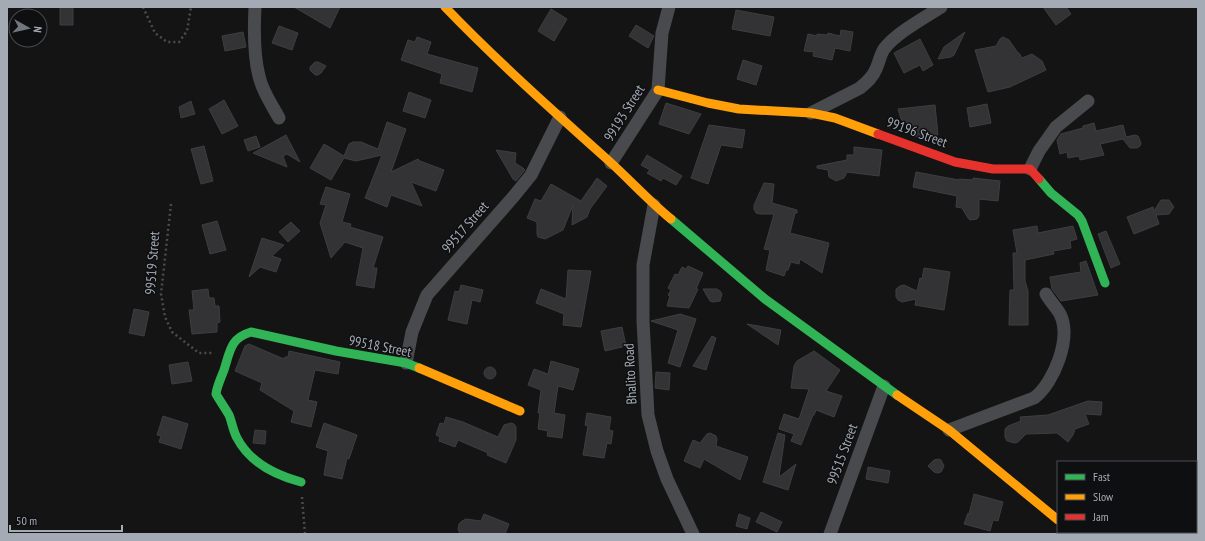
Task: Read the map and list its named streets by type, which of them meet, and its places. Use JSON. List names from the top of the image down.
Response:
{
  "streets": {
    "street": [
      "99193 Street",
      "99196 Street",
      "99517 Street",
      "99518 Street",
      "Bhalito Road",
      "99515 Street"
    ],
    "path": ["99519 Street"]
  },
  "crossings": [
    ["99193 Street", "99196 Street"],
    ["99517 Street", "99518 Street"],
    ["99519 Street", "99518 Street"]
  ],
  "legend": ["Fast", "Slow", "Jam"],
  "scale_bar": "50 m",
  "north": "right"
}
